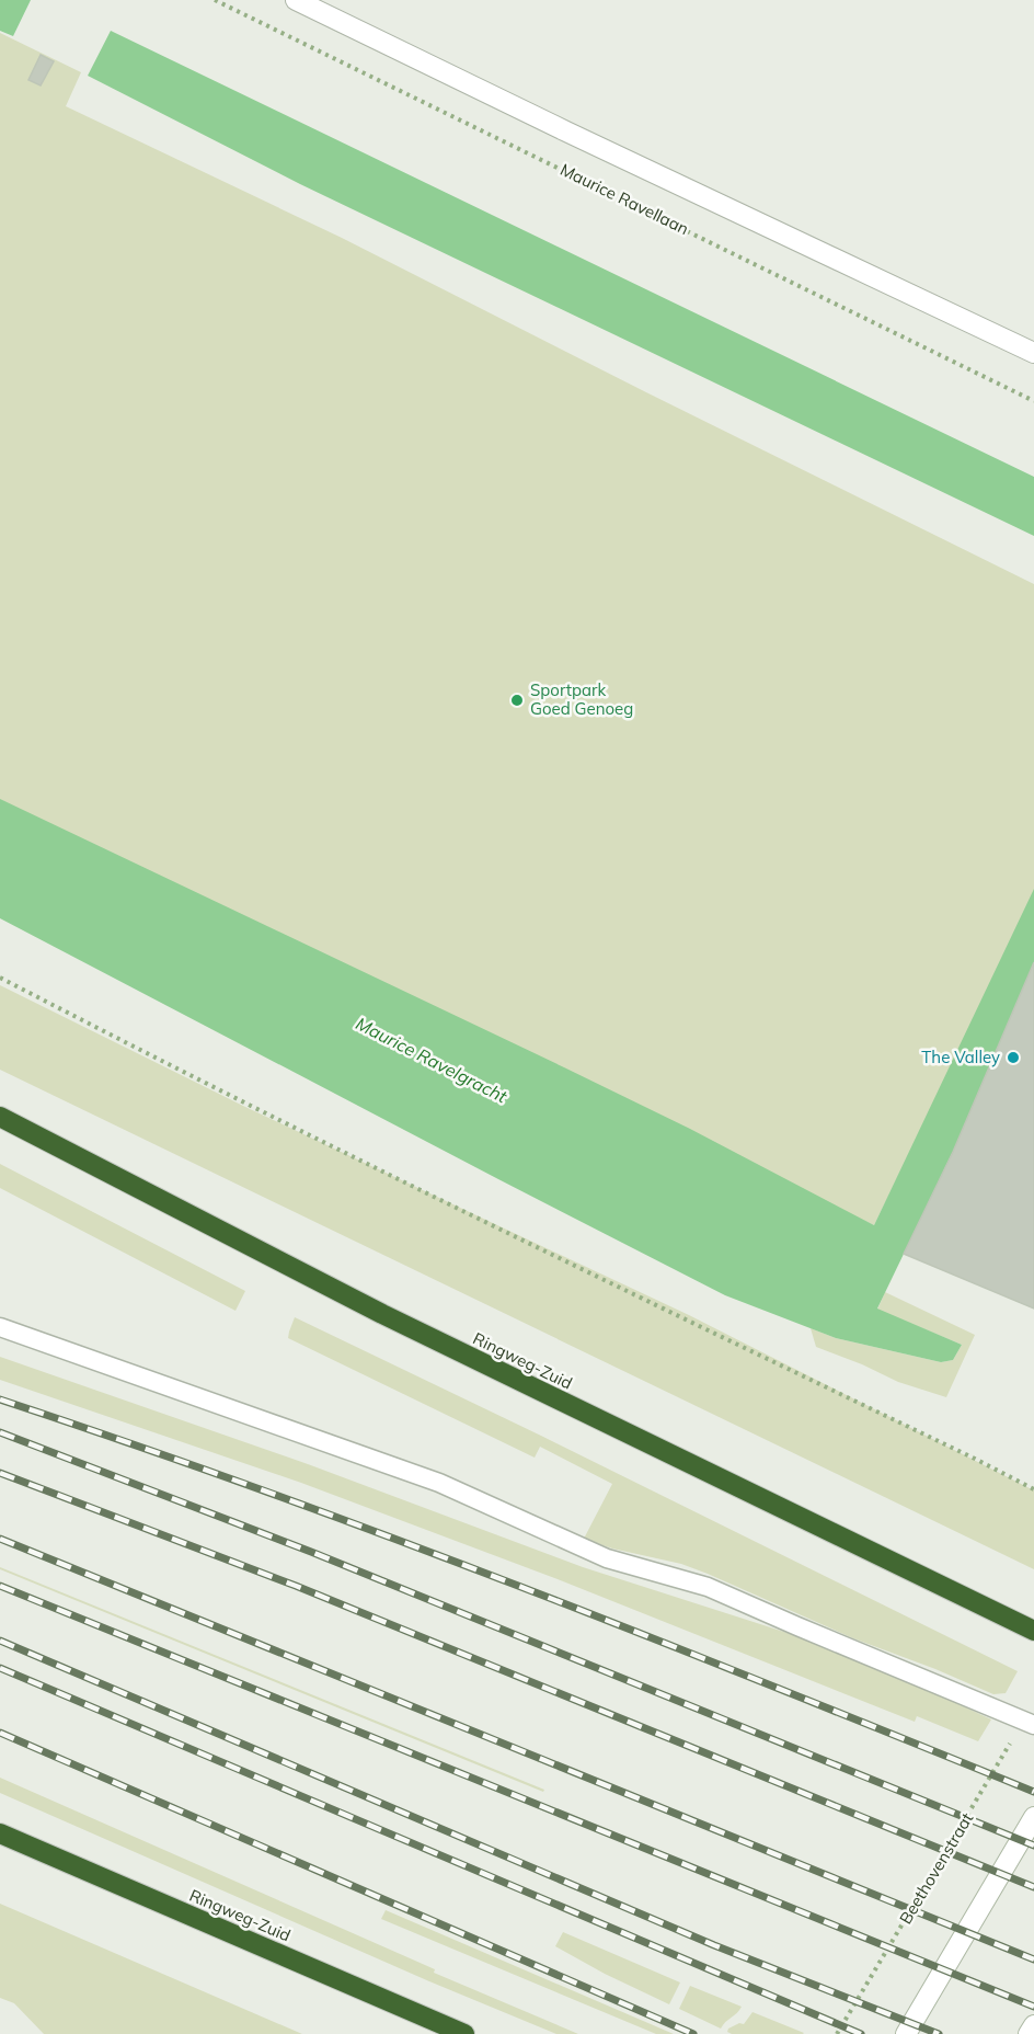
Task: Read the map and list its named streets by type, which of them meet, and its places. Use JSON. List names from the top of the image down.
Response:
{
  "streets": {
    "highway": ["Ringweg-Zuid"],
    "path": ["Maurice Ravellaan", "Beethovenstraat"]
  },
  "water": ["Maurice Ravelgracht"],
  "places": ["Sportpark Goed Genoeg", "The Valley"]
}
